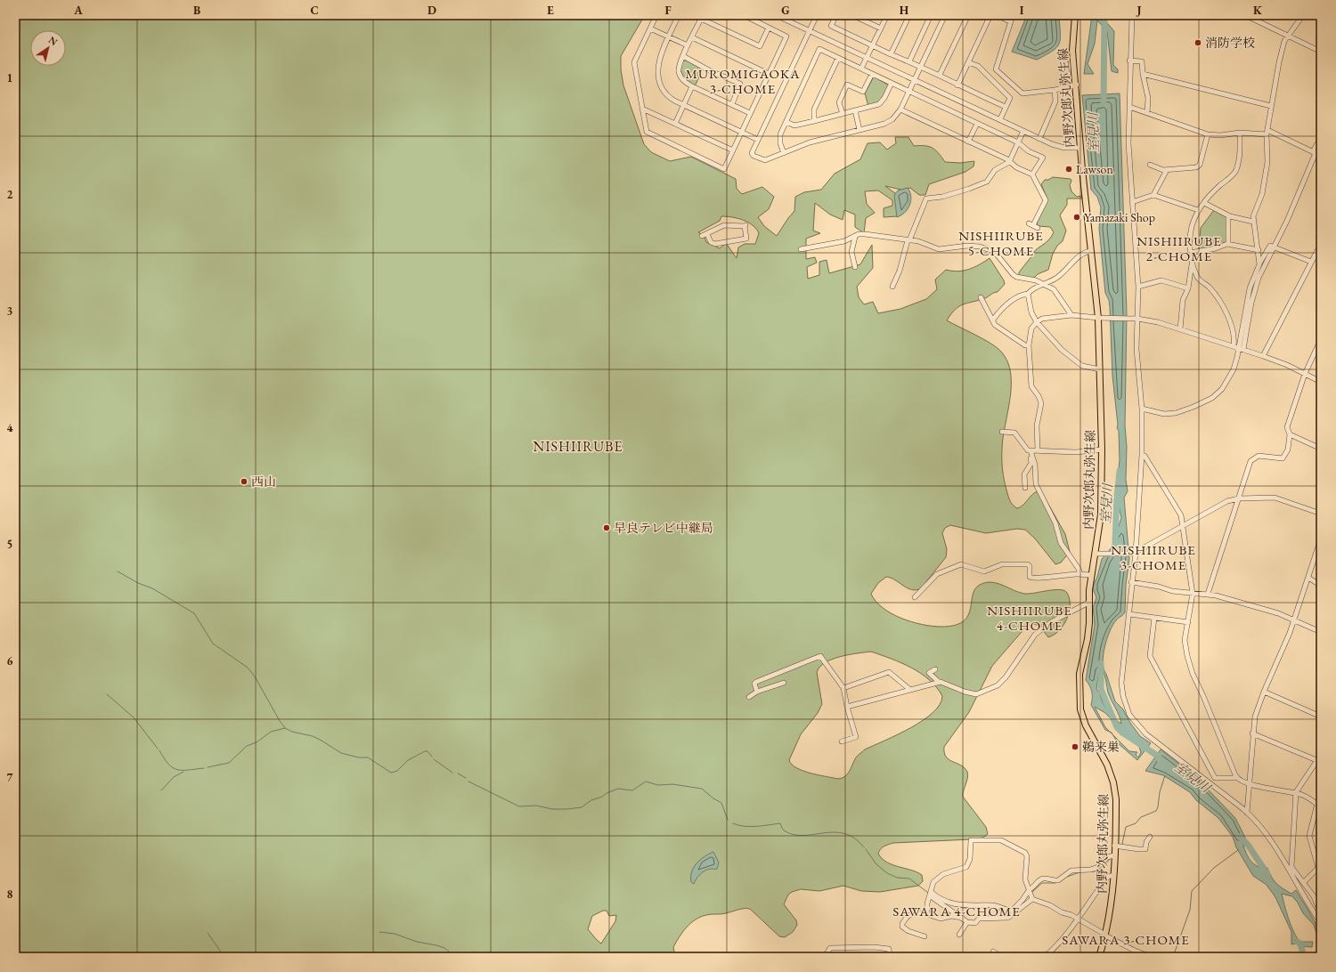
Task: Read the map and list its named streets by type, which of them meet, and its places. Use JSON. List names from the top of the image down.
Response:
{
  "streets": {
    "main road": ["内野次郎丸弥生線"]
  },
  "districts": [
    "MUROMIGAOKA 3-CHOME",
    "NISHIIRUBE 5-CHOME",
    "NISHIIRUBE 2-CHOME",
    "NISHIIRUBE",
    "NISHIIRUBE 3-CHOME",
    "NISHIIRUBE 4-CHOME",
    "SAWARA 4-CHOME",
    "SAWARA 3-CHOME"
  ],
  "water": ["室見川"],
  "places": [
    "消防学校",
    "Lawson",
    "Yamazaki Shop",
    "西山",
    "早良テレビ中継局",
    "鵜来巣"
  ],
  "north": "top right",
  "grid": {
    "columns": [
      "A",
      "B",
      "C",
      "D",
      "E",
      "F",
      "G",
      "H",
      "I",
      "J",
      "K"
    ],
    "rows": [
      "1",
      "2",
      "3",
      "4",
      "5",
      "6",
      "7",
      "8"
    ]
  }
}
